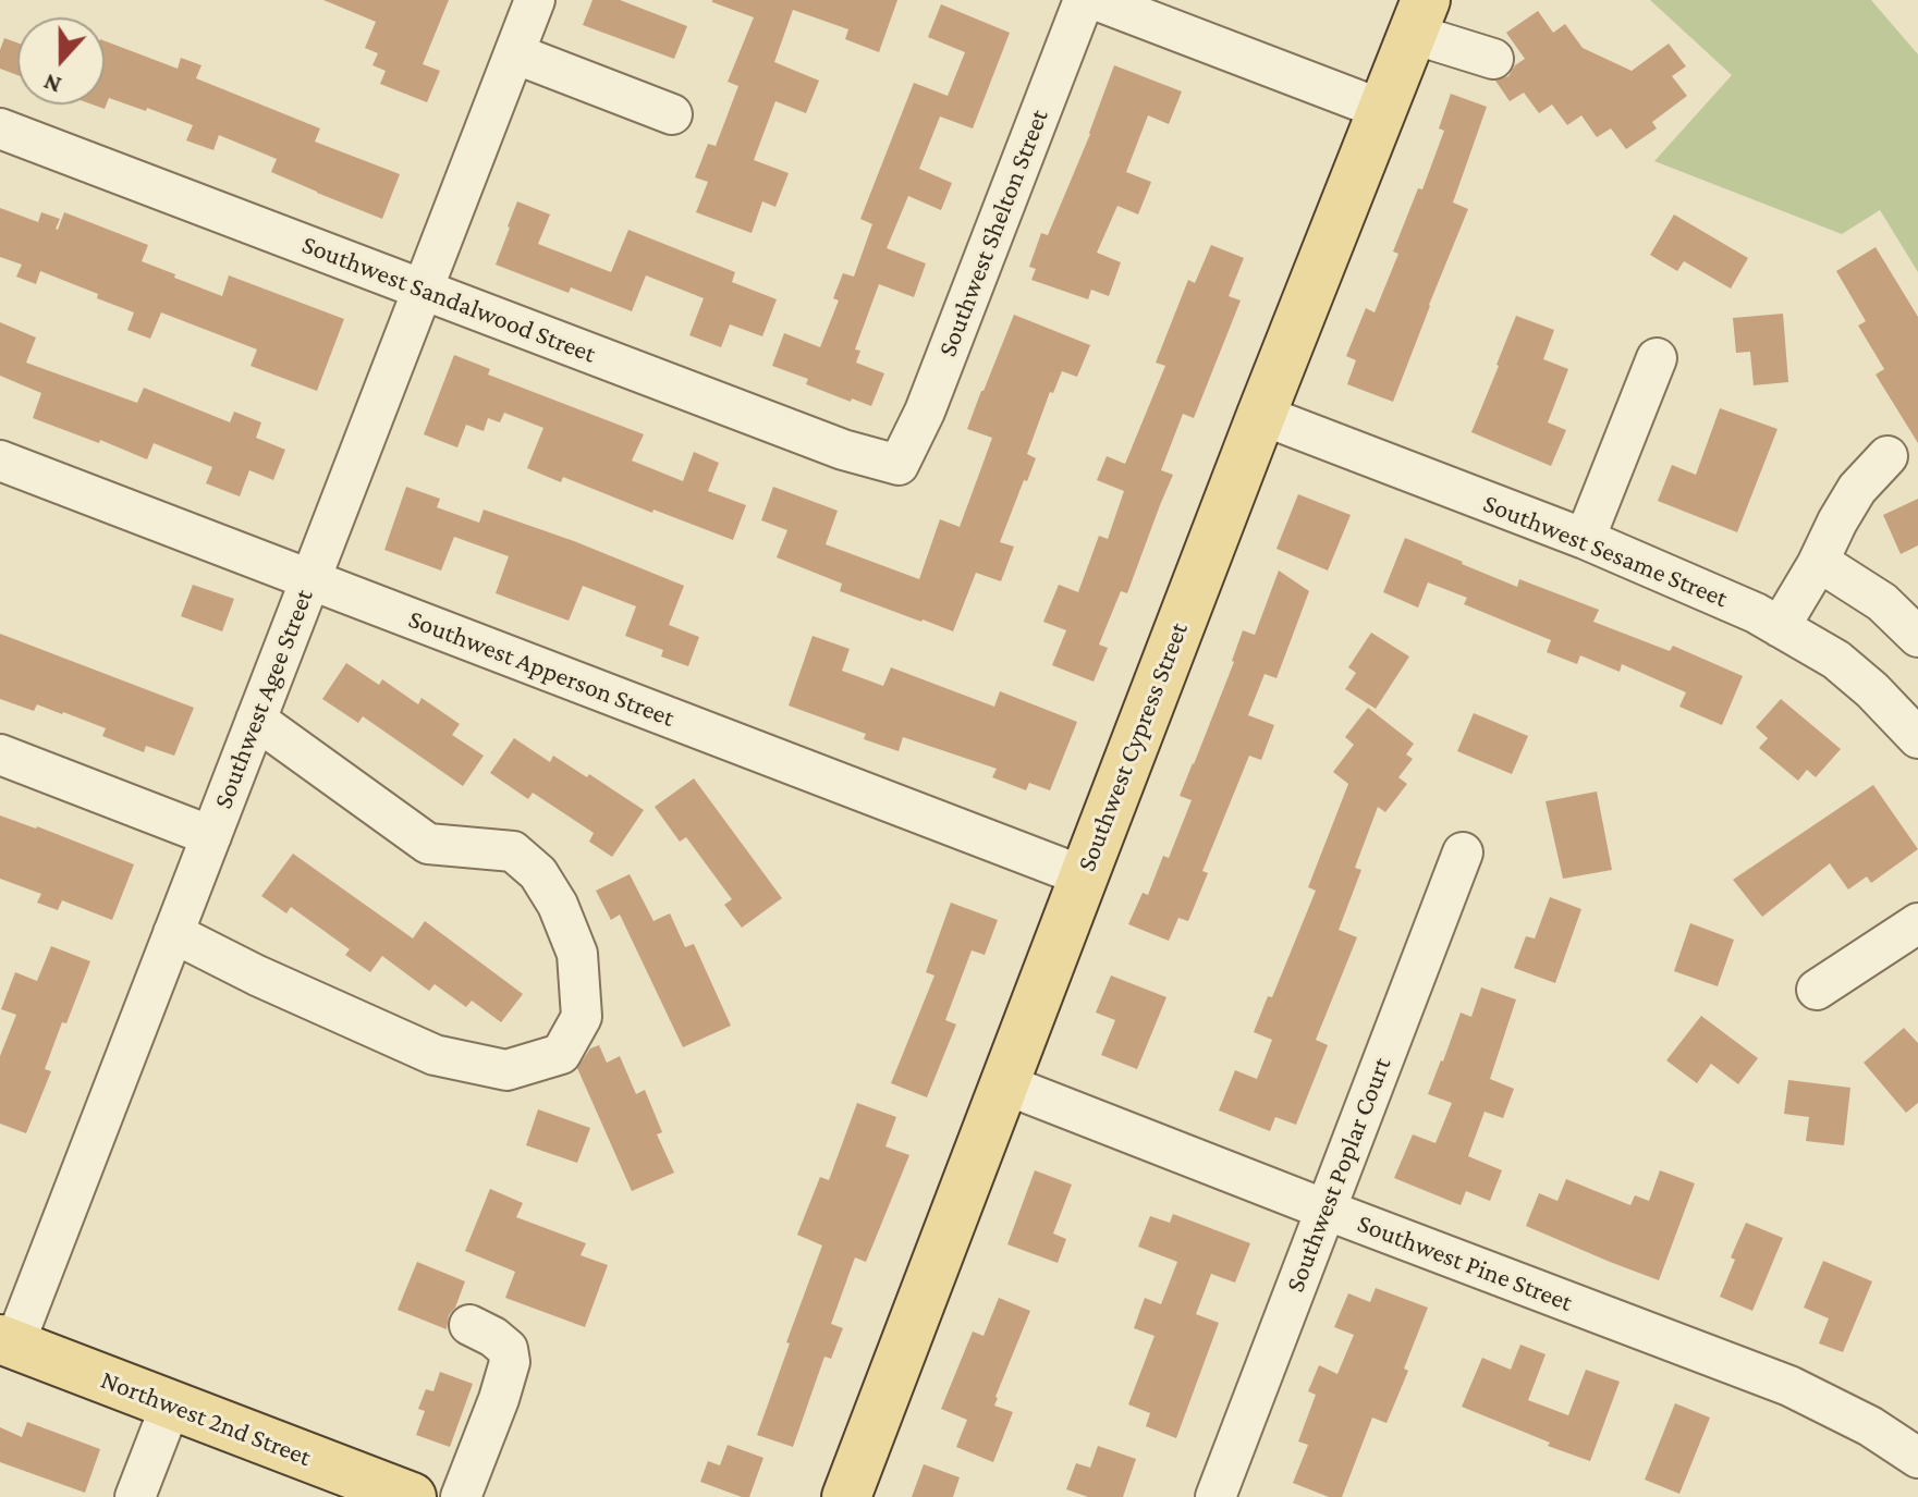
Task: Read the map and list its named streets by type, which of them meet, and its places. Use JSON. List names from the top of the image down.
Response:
{
  "streets": {
    "main road": ["Southwest Cypress Street", "Northwest 2nd Street"],
    "street": [
      "Southwest Shelton Street",
      "Southwest Sandalwood Street",
      "Southwest Sesame Street",
      "Southwest Apperson Street",
      "Southwest Agee Street",
      "Southwest Poplar Court",
      "Southwest Pine Street"
    ]
  },
  "crossings": [
    ["Southwest Shelton Street", "Southwest Sandalwood Street"],
    ["Southwest Sandalwood Street", "Southwest Agee Street"],
    ["Southwest Sesame Street", "Southwest Cypress Street"],
    ["Southwest Apperson Street", "Southwest Agee Street"],
    ["Southwest Apperson Street", "Southwest Cypress Street"],
    ["Southwest Agee Street", "Northwest 2nd Street"],
    ["Southwest Cypress Street", "Southwest Pine Street"],
    ["Southwest Poplar Court", "Southwest Pine Street"]
  ],
  "north": "bottom"
}
